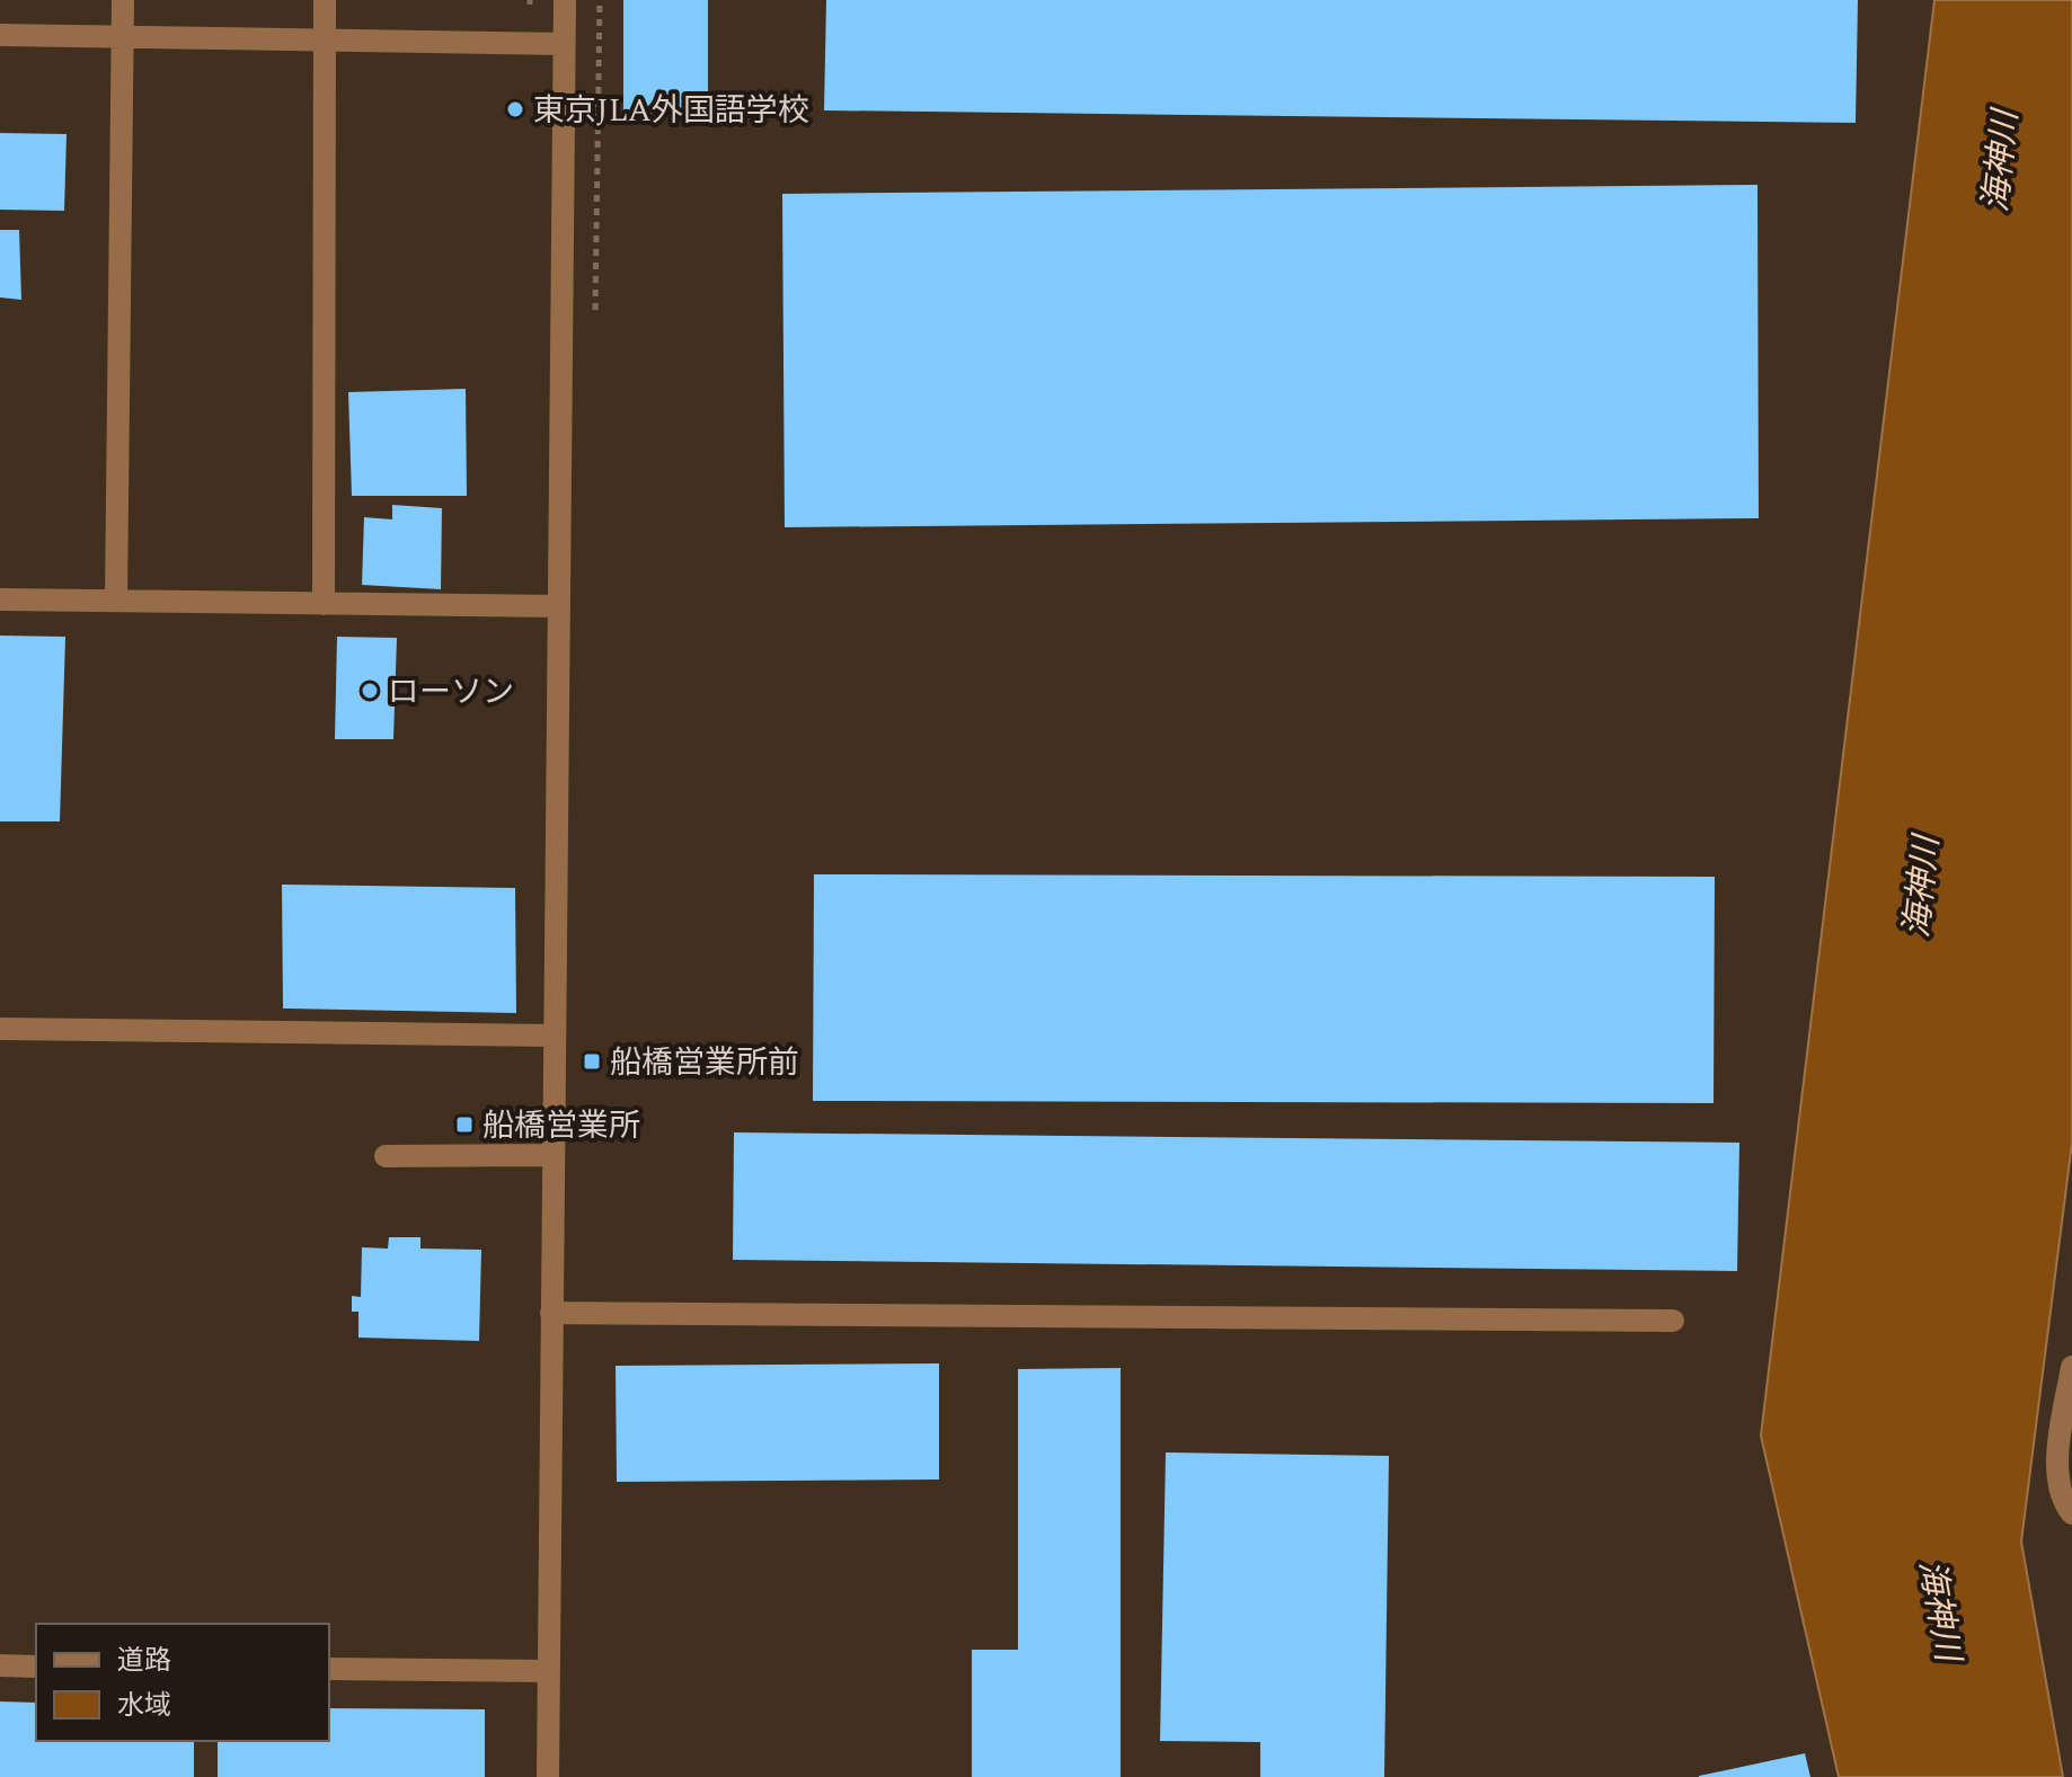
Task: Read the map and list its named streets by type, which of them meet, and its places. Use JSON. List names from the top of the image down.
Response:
{
  "water": ["海神川"],
  "places": {
    "other": ["東京JLA外国語学校", "ローソン"],
    "transit": ["船橋営業所前", "船橋営業所"]
  },
  "legend": ["道路", "水域"]
}
